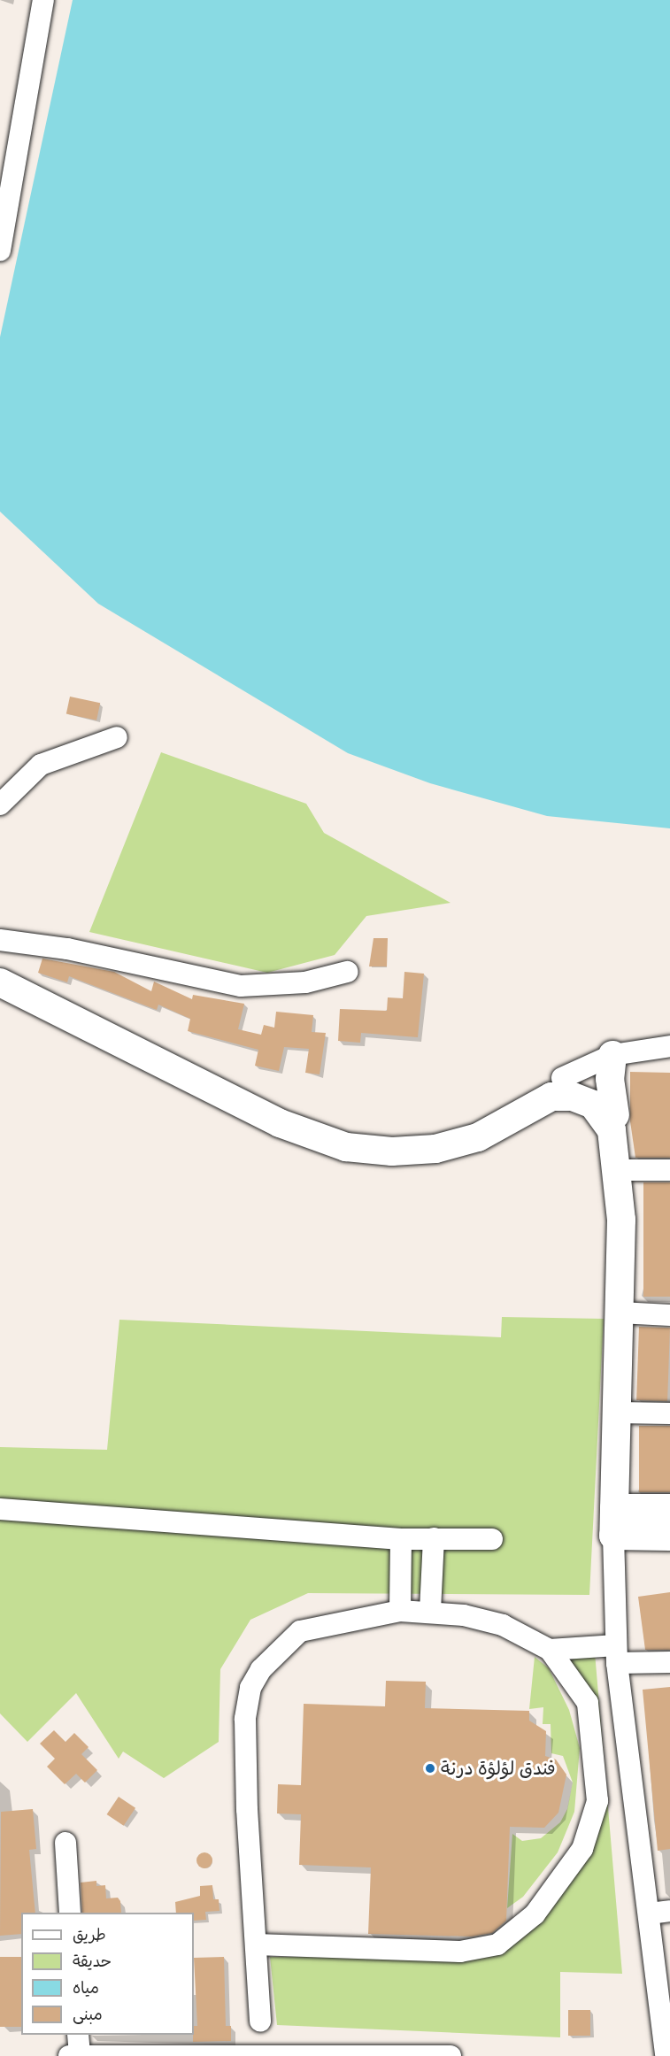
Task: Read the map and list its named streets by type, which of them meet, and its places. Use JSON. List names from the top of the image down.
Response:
{
  "places": ["فندق لؤلؤة درنة"],
  "legend": [
    "طريق",
    "حديقة",
    "مياه",
    "مبنى"
  ]
}
